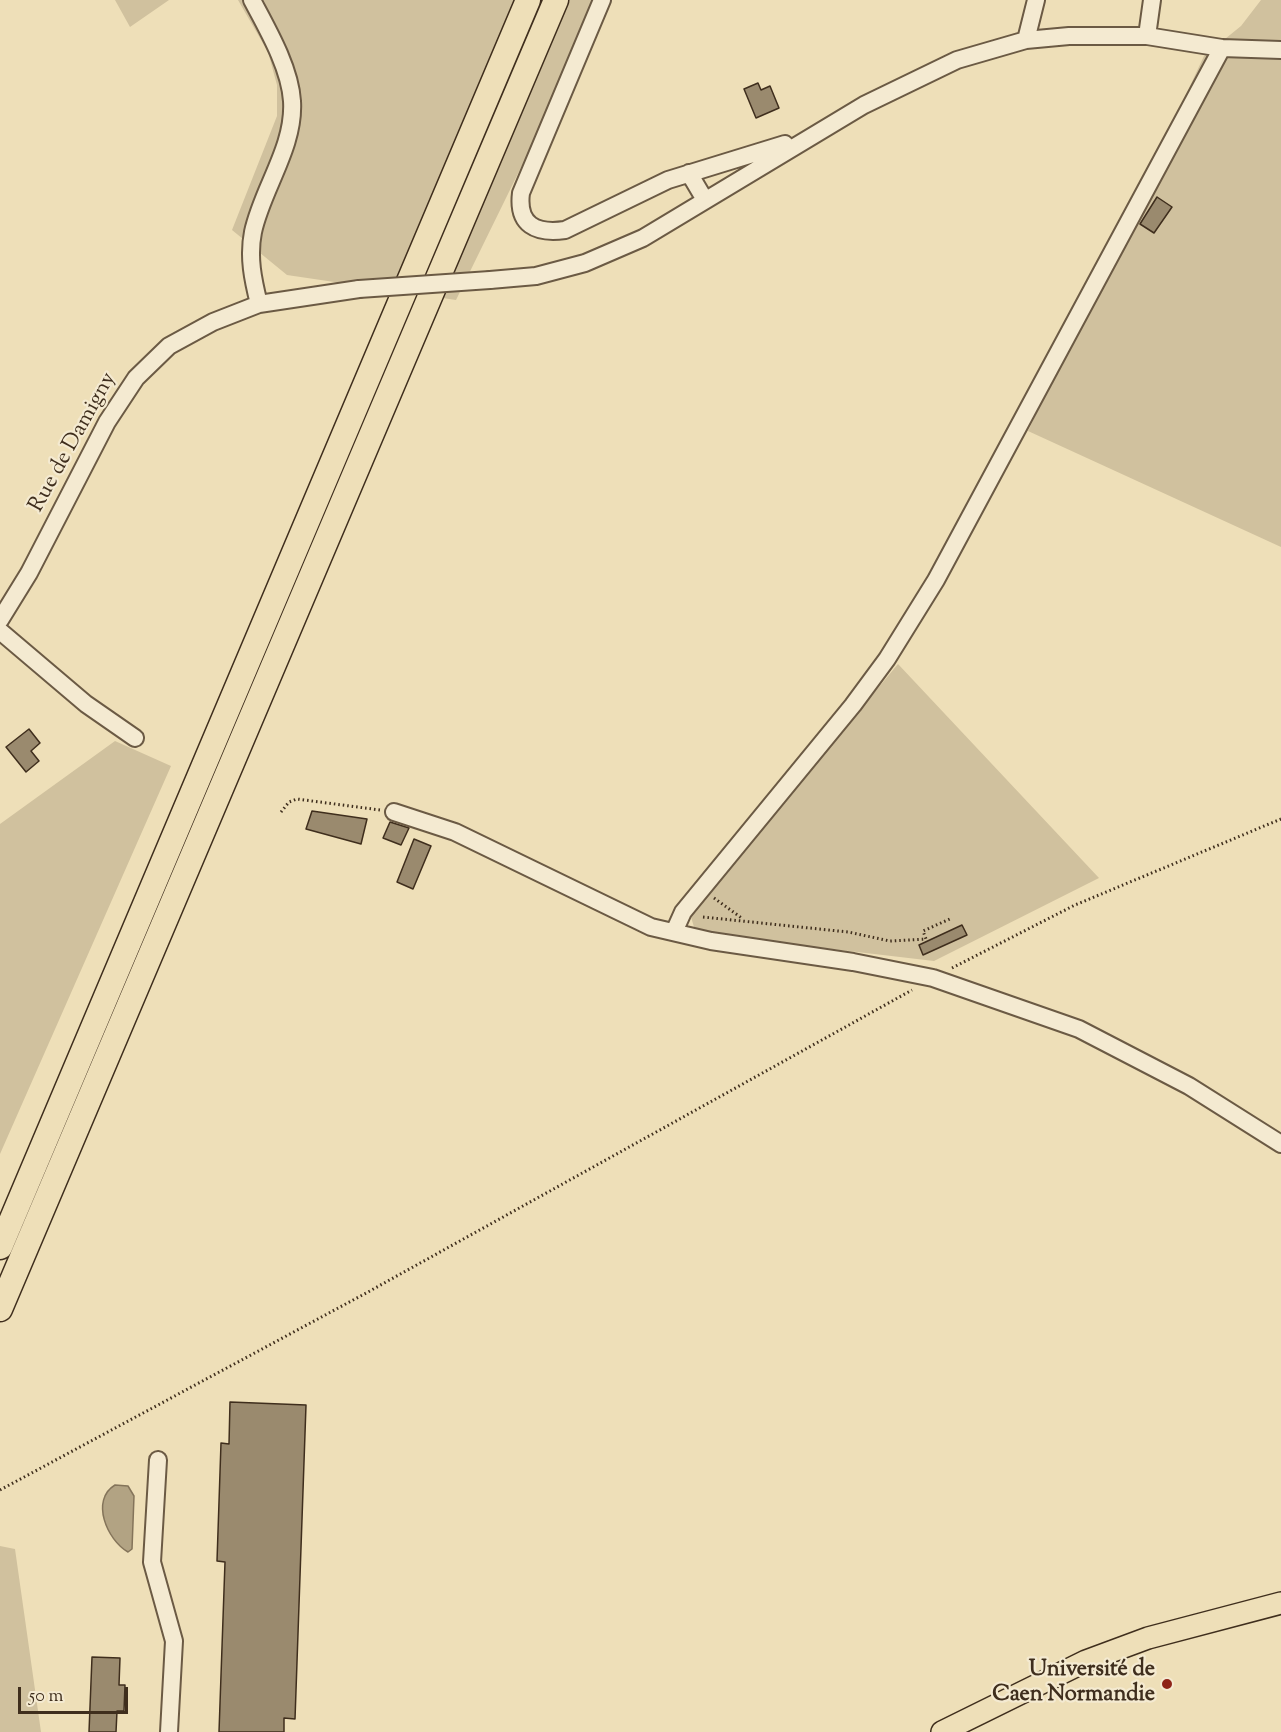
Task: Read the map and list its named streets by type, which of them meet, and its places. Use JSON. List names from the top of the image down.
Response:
{
  "streets": {
    "street": ["Rue de Damigny"]
  },
  "places": ["Université de Caen Normandie"],
  "scale_bar": "50 m"
}
